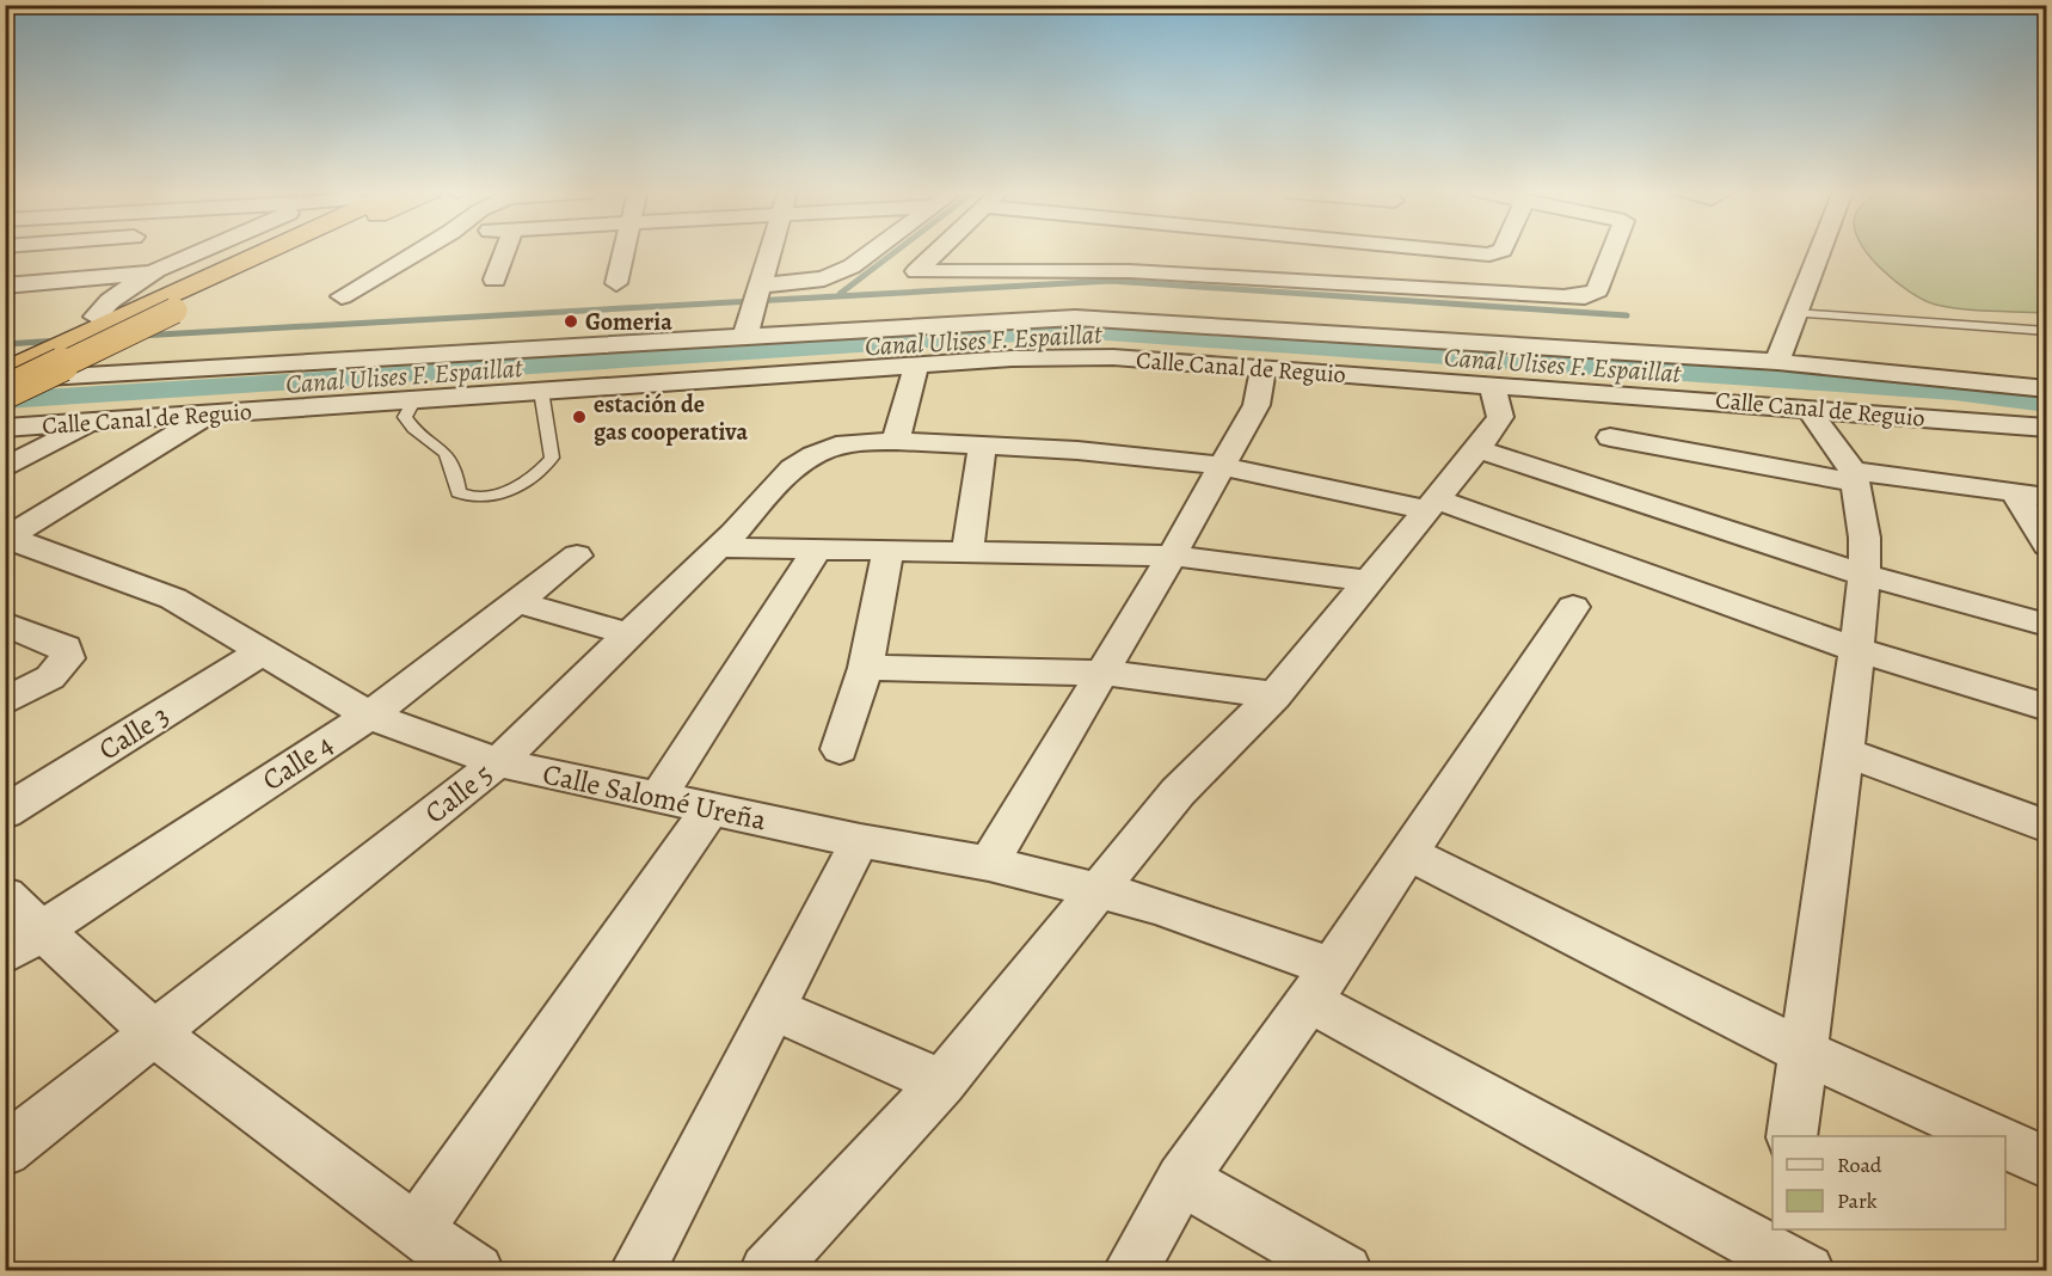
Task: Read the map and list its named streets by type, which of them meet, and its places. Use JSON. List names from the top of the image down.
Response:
{
  "streets": {
    "street": [
      "Calle Canal de Reguio",
      "Calle 3",
      "Calle 4",
      "Calle 5",
      "Calle Salomé Ureña"
    ]
  },
  "crossings": [
    ["Calle 3", "Calle Salomé Ureña"],
    ["Calle 4", "Calle Salomé Ureña"],
    ["Calle 5", "Calle Salomé Ureña"]
  ],
  "water": ["Canal Ulises F. Espaillat"],
  "places": ["Gomeria", "estación de gas cooperativa"],
  "legend": ["Road", "Park"]
}
